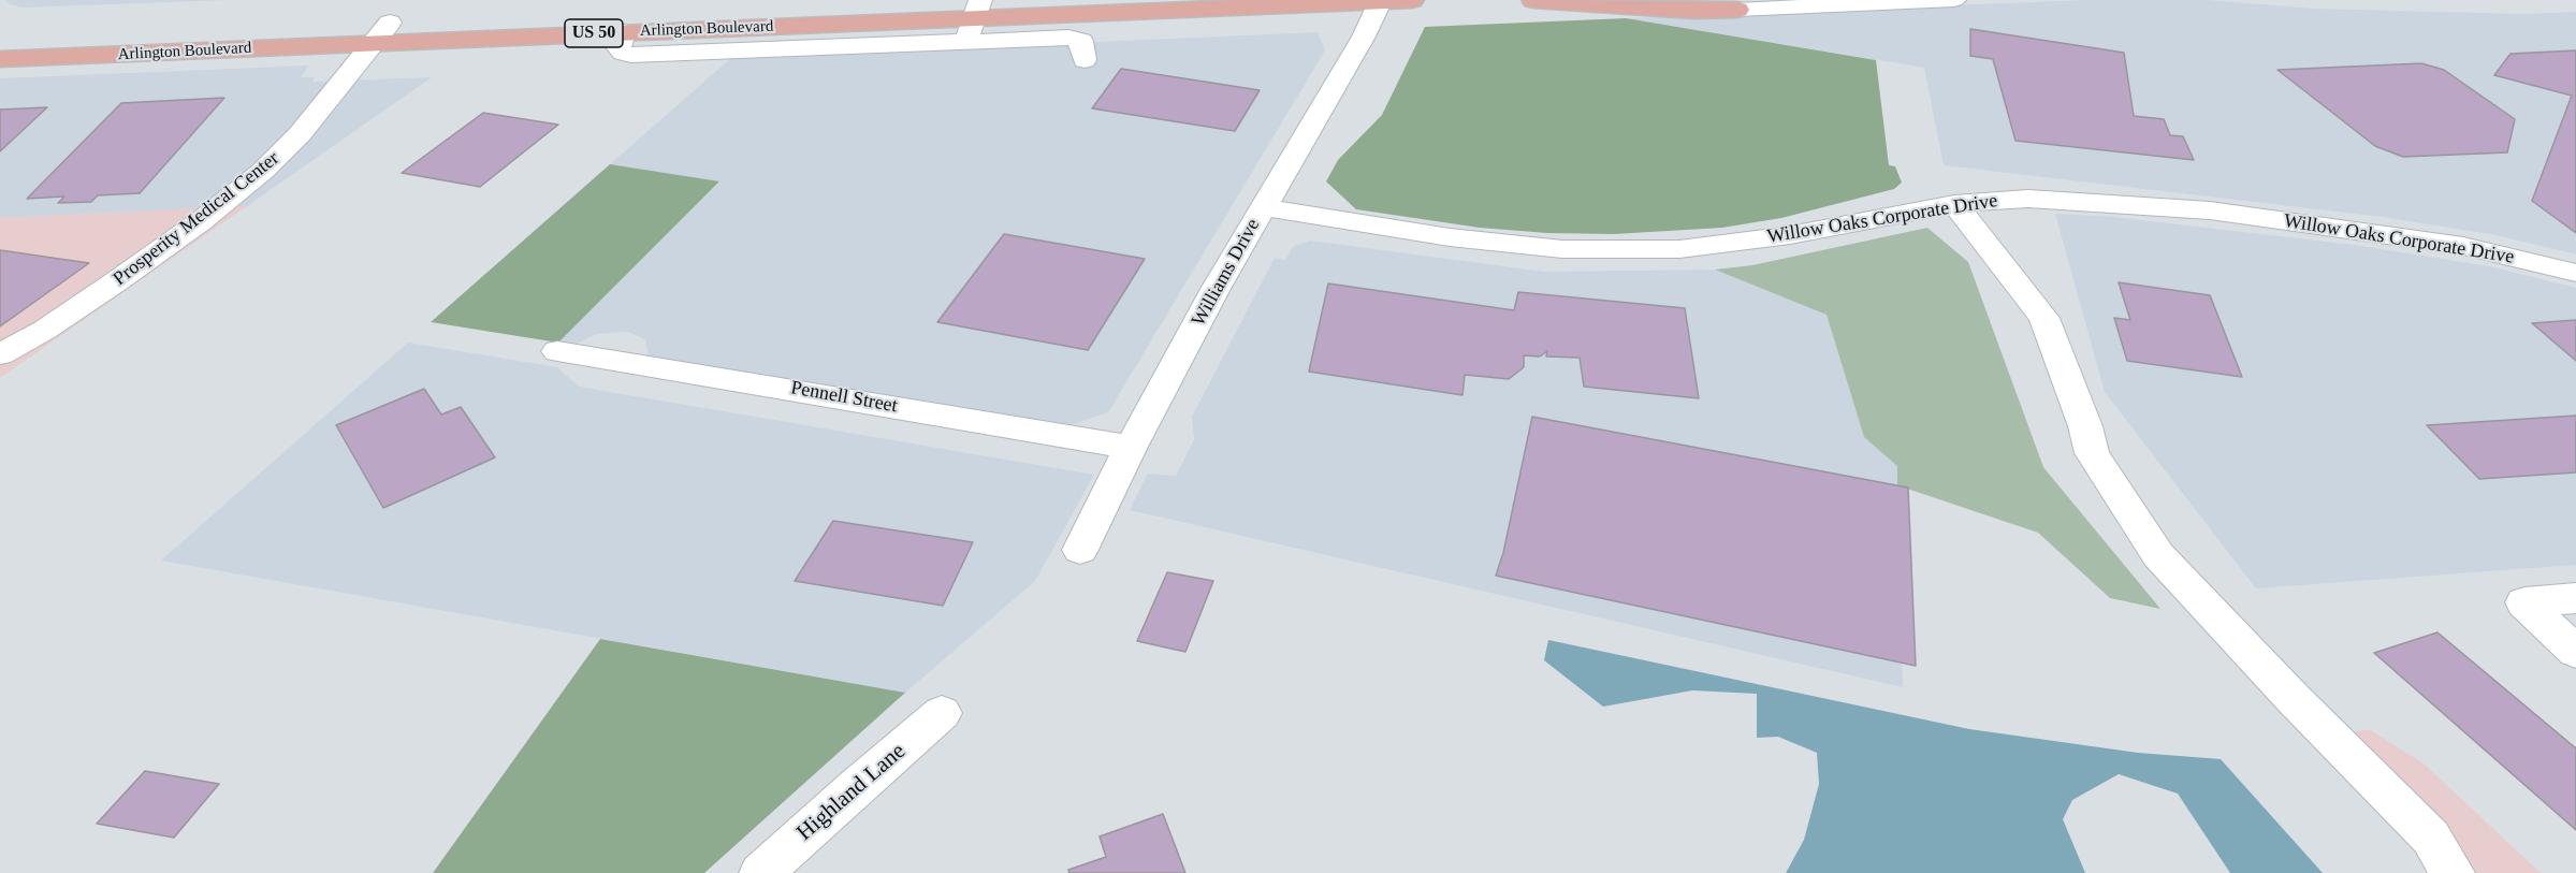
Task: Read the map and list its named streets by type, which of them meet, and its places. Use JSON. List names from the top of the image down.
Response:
{
  "streets": {
    "main road": ["Arlington Boulevard", "US 50"],
    "street": [
      "Prosperity Medical Center",
      "Willow Oaks Corporate Drive",
      "Williams Drive",
      "Pennell Street",
      "Highland Lane"
    ]
  },
  "crossings": [
    ["Arlington Boulevard", "Prosperity Medical Center"],
    ["Arlington Boulevard", "Williams Drive"],
    ["Willow Oaks Corporate Drive", "Williams Drive"],
    ["Williams Drive", "Pennell Street"]
  ]
}
